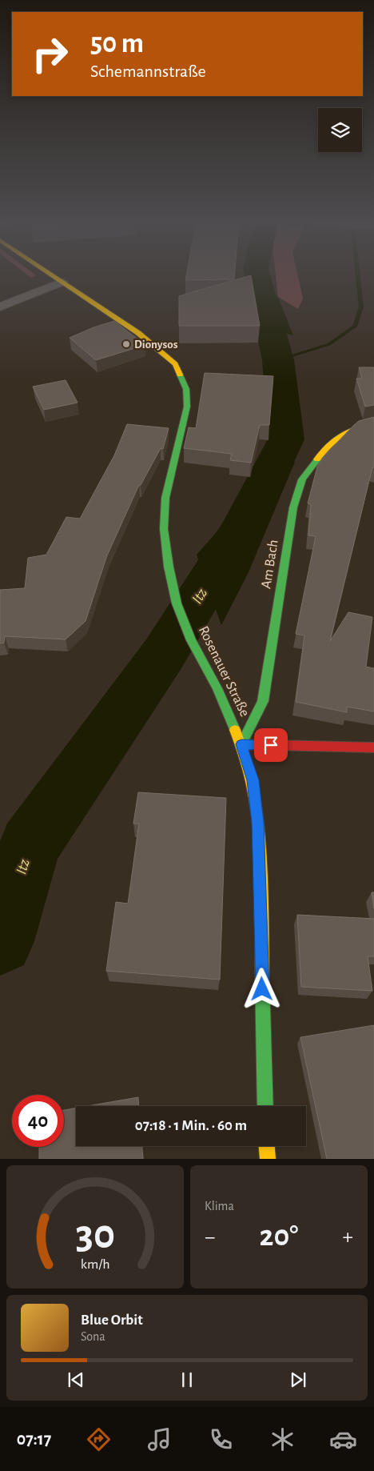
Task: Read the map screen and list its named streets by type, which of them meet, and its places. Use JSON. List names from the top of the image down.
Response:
{
  "streets": {
    "street": ["Am Bach", "Rosenauer Straße"]
  },
  "crossings": [
    ["Am Bach", "Rosenauer Straße"]
  ],
  "water": ["Itz"],
  "places": ["Dionysos"],
  "page": {
    "turn": ["50 m", "Schemannstraße"],
    "limit": "40",
    "trip": "07:18 · 1 Min. · 60 m",
    "tile": "Klima",
    "heat": ["−", "20°", "+"],
    "song": ["Blue Orbit", "Sona"],
    "tabs": "07:17",
    "gauge": ["30", "km/h"]
  }
}
